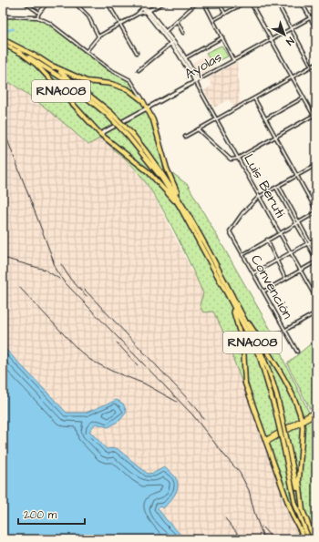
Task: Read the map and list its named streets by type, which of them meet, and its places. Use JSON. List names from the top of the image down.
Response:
{
  "streets": {
    "highway": ["RNA008"],
    "street": ["Ayolas", "Luis Beruti", "Convención"]
  },
  "crossings": [
    ["Ayolas", "RNA008"],
    ["Ayolas", "Luis Beruti"],
    ["Luis Beruti", "Convención"]
  ],
  "scale_bar": "200 m",
  "north": "bottom right"
}
